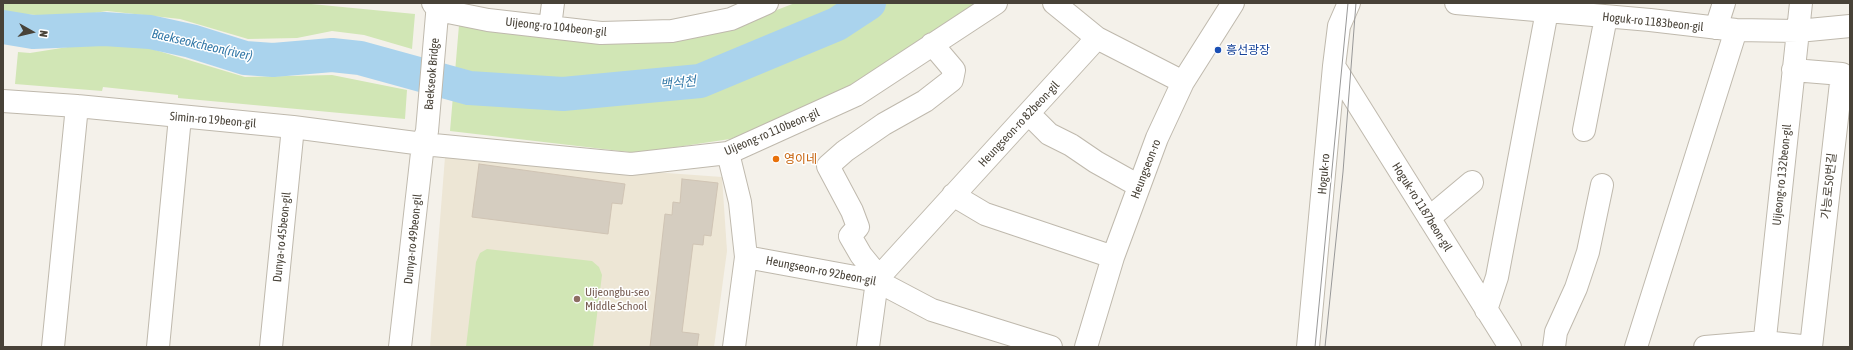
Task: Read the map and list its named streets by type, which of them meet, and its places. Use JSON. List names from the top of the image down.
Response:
{
  "streets": {
    "street": [
      "Hoguk-ro 1183beon-gil",
      "Uijeong-ro 104beon-gil",
      "Baekseok Bridge",
      "Simin-ro 19beon-gil",
      "Heungseon-ro 82beon-gil",
      "Uijeong-ro 110beon-gil",
      "Heungseon-ro",
      "Hoguk-ro",
      "Uijeong-ro 132beon-gil",
      "가능로50번길",
      "Hoguk-ro 1187beon-gil",
      "Dunya-ro 45beon-gil",
      "Dunya-ro 49beon-gil",
      "Heungseon-ro 92beon-gil"
    ]
  },
  "crossings": [
    ["Hoguk-ro 1183beon-gil", "Uijeong-ro 132beon-gil"],
    ["Uijeong-ro 104beon-gil", "Baekseok Bridge"],
    ["Baekseok Bridge", "Simin-ro 19beon-gil"],
    ["Baekseok Bridge", "Uijeong-ro 110beon-gil"],
    ["Baekseok Bridge", "Dunya-ro 49beon-gil"],
    ["Simin-ro 19beon-gil", "Uijeong-ro 110beon-gil"],
    ["Simin-ro 19beon-gil", "Dunya-ro 45beon-gil"],
    ["Simin-ro 19beon-gil", "Dunya-ro 49beon-gil"],
    ["Heungseon-ro 82beon-gil", "Heungseon-ro 92beon-gil"],
    ["Uijeong-ro 110beon-gil", "Dunya-ro 49beon-gil"],
    ["Hoguk-ro", "Hoguk-ro 1187beon-gil"],
    ["Uijeong-ro 132beon-gil", "가능로50번길"]
  ],
  "water": ["Baekseokcheon(river)", "백석천"],
  "places": ["흥선광장", "영이네", "Uijeongbu-seo Middle School"],
  "north": "right"
}
